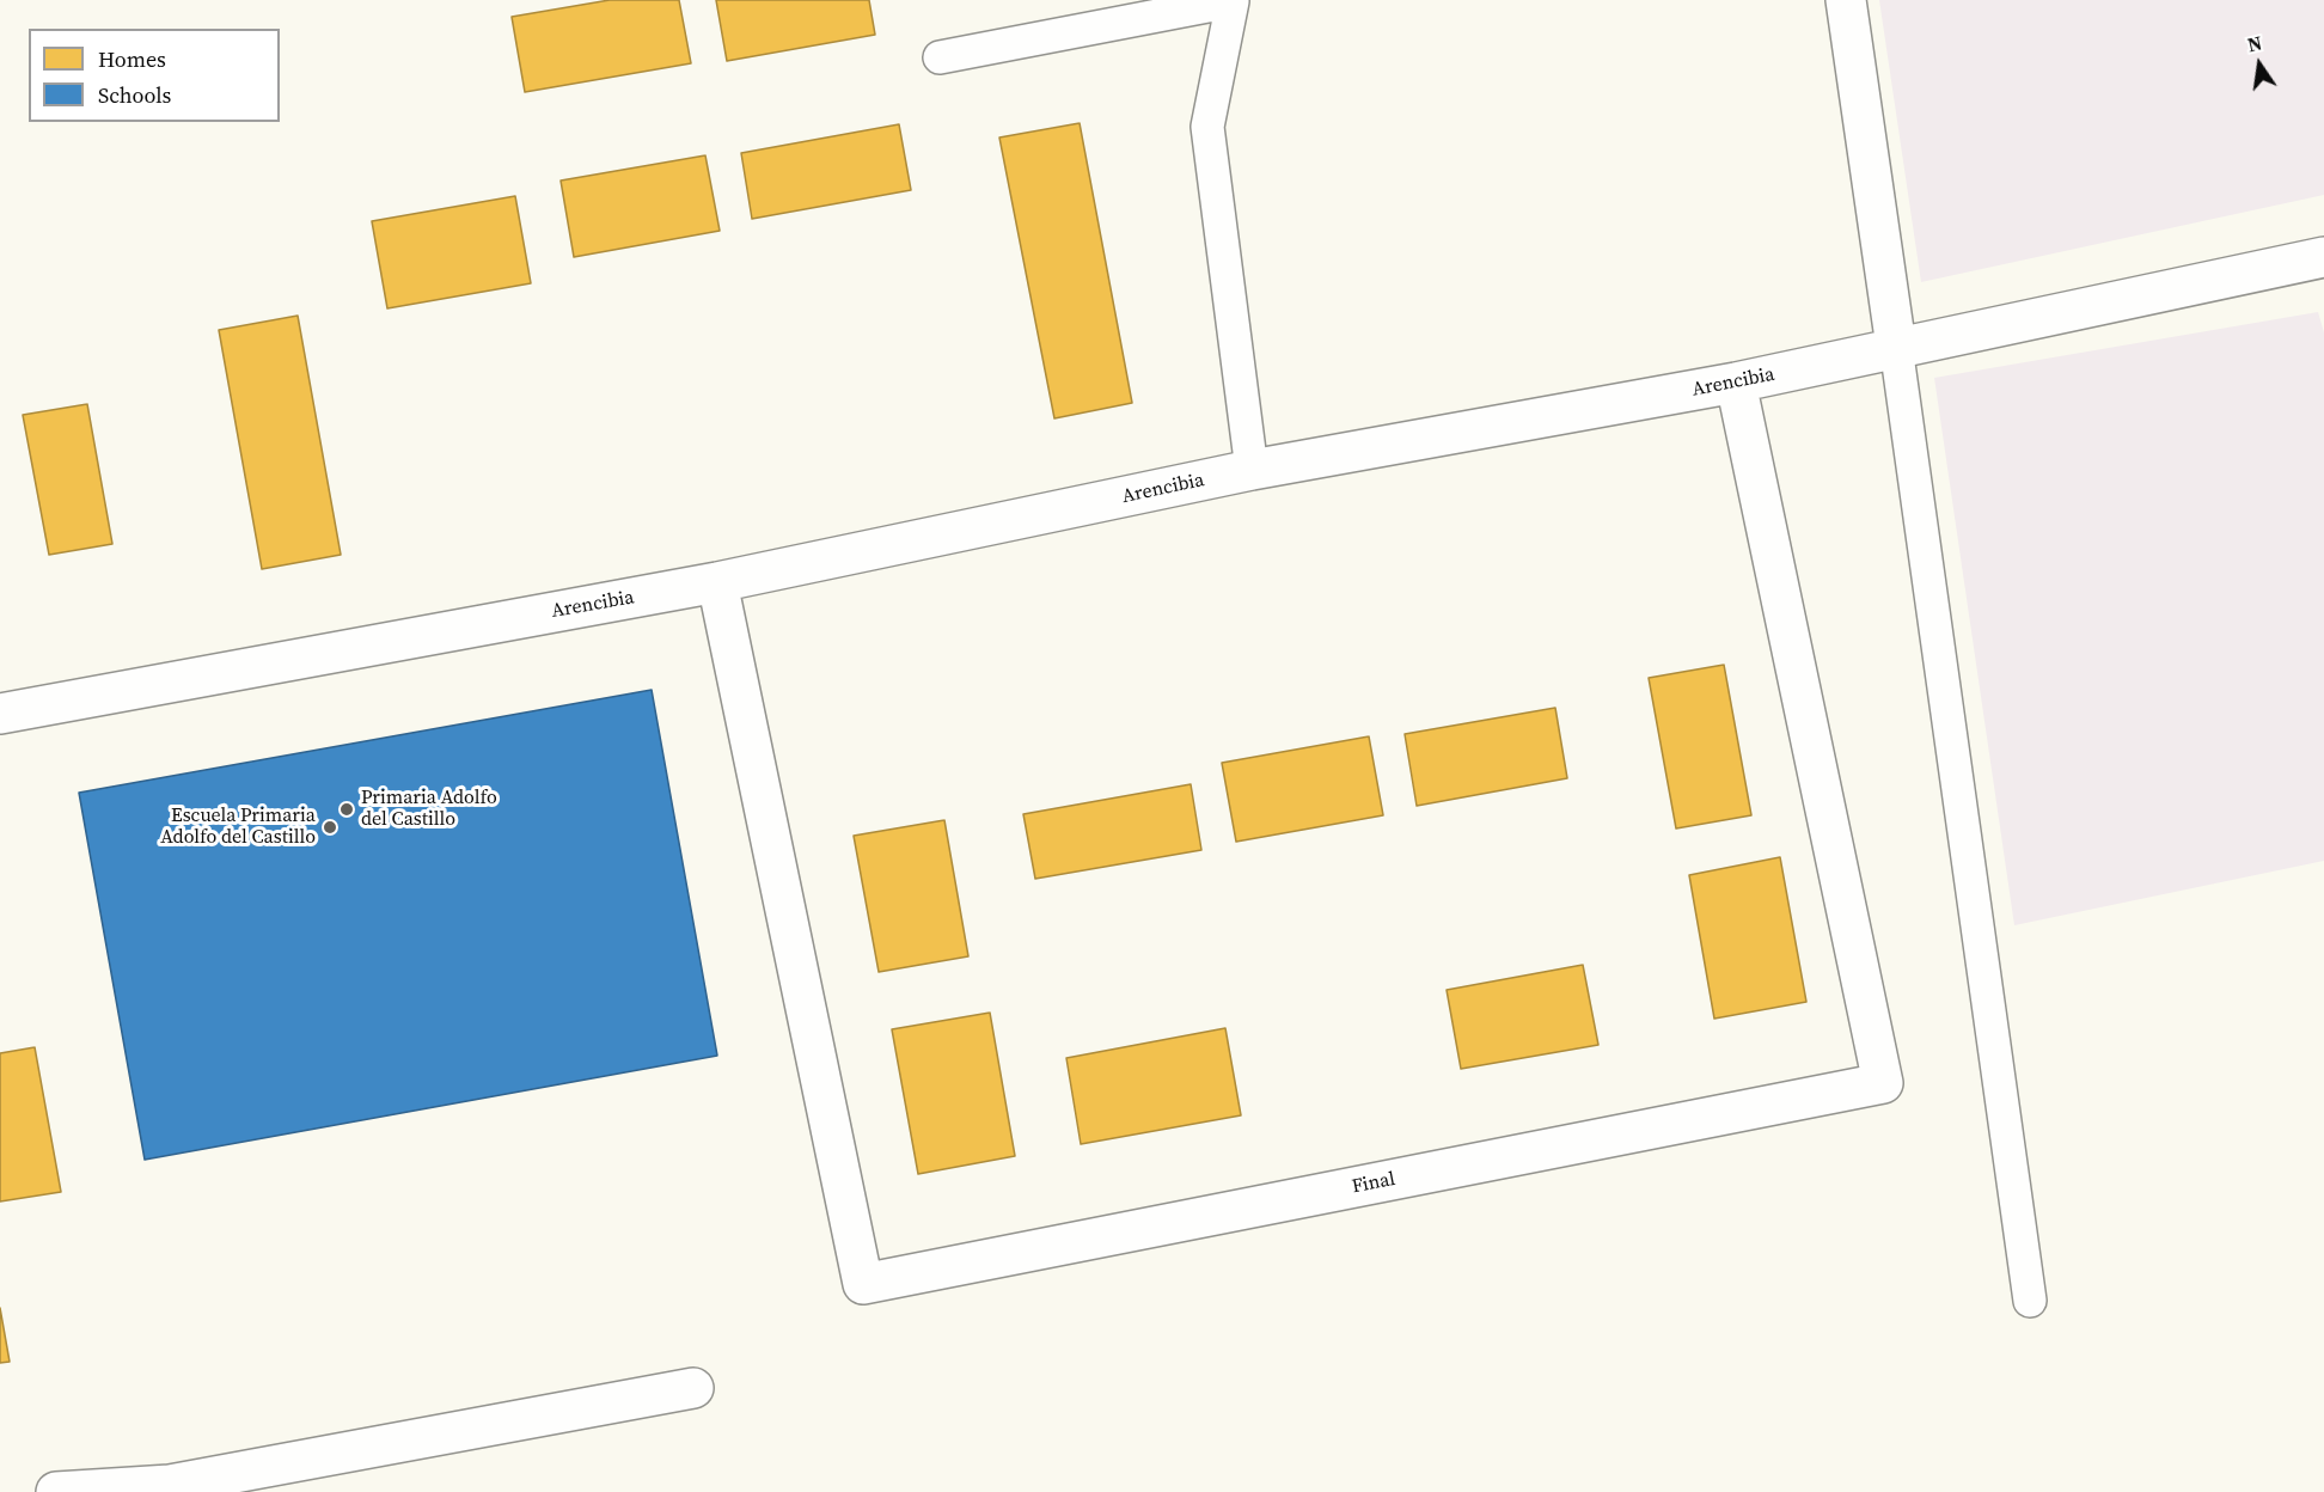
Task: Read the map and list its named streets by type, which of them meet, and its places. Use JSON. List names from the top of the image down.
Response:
{
  "streets": {
    "street": ["Arencibia", "Final"]
  },
  "crossings": [
    ["Arencibia", "Final"]
  ],
  "places": ["Primaria Adolfo del Castillo", "Escuela Primaria Adolfo del Castillo"],
  "legend": ["Homes", "Schools"],
  "north": "top"
}
